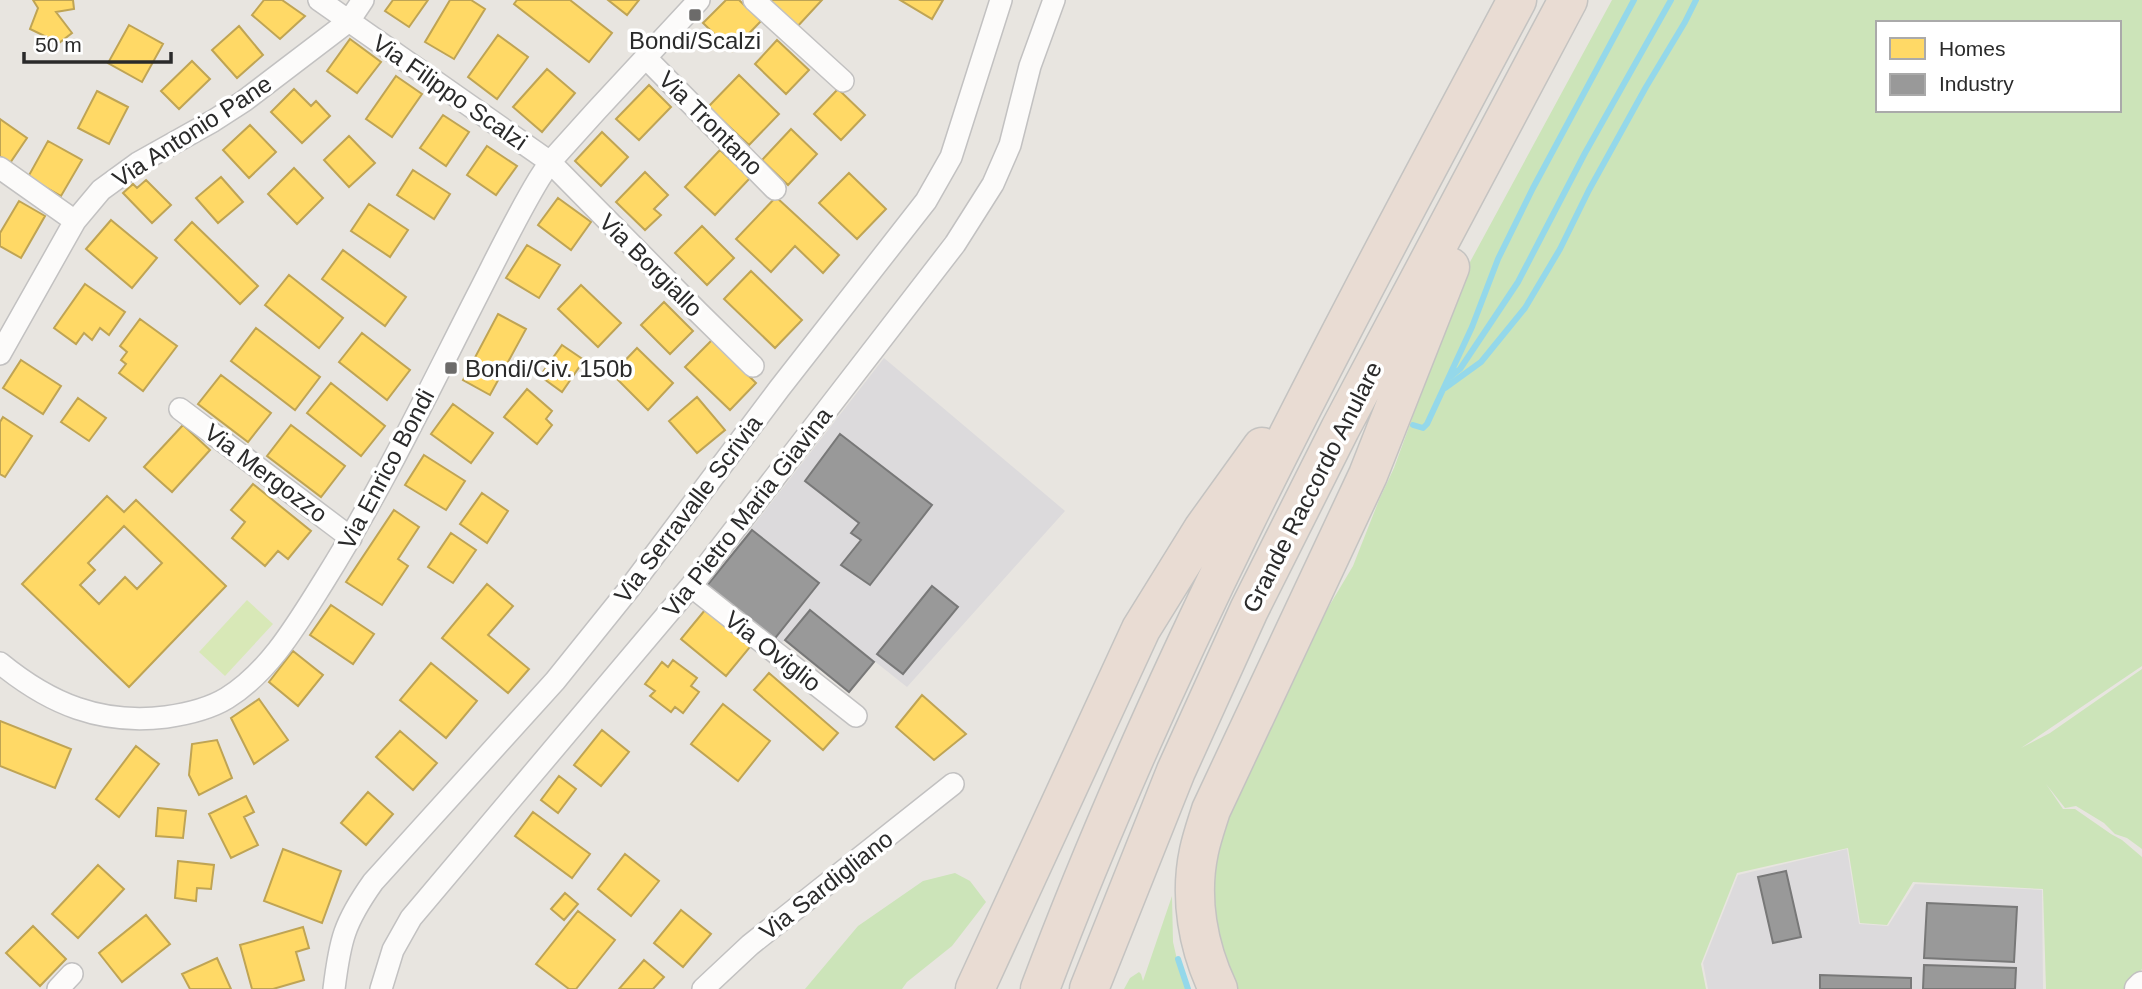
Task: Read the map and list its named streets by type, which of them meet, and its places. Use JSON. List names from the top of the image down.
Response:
{
  "streets": {
    "highway": ["Grande Raccordo Anulare"],
    "street": [
      "Via Filippo Scalzi",
      "Via Trontano",
      "Via Antonio Pane",
      "Via Borgiallo",
      "Via Enrico Bondi",
      "Via Mergozzo",
      "Via Serravalle Scrivia",
      "Via Pietro Maria Giavina",
      "Via Oviglio",
      "Via Sardigliano"
    ]
  },
  "crossings": [
    ["Via Filippo Scalzi", "Via Antonio Pane"],
    ["Via Filippo Scalzi", "Via Borgiallo"],
    ["Via Filippo Scalzi", "Via Enrico Bondi"],
    ["Via Trontano", "Via Enrico Bondi"],
    ["Via Borgiallo", "Via Enrico Bondi"],
    ["Via Enrico Bondi", "Via Mergozzo"],
    ["Via Pietro Maria Giavina", "Via Oviglio"]
  ],
  "places": {
    "transit": ["Bondi/Scalzi", "Bondi/Civ. 150b"]
  },
  "legend": ["Homes", "Industry"],
  "scale_bar": "50 m"
}
